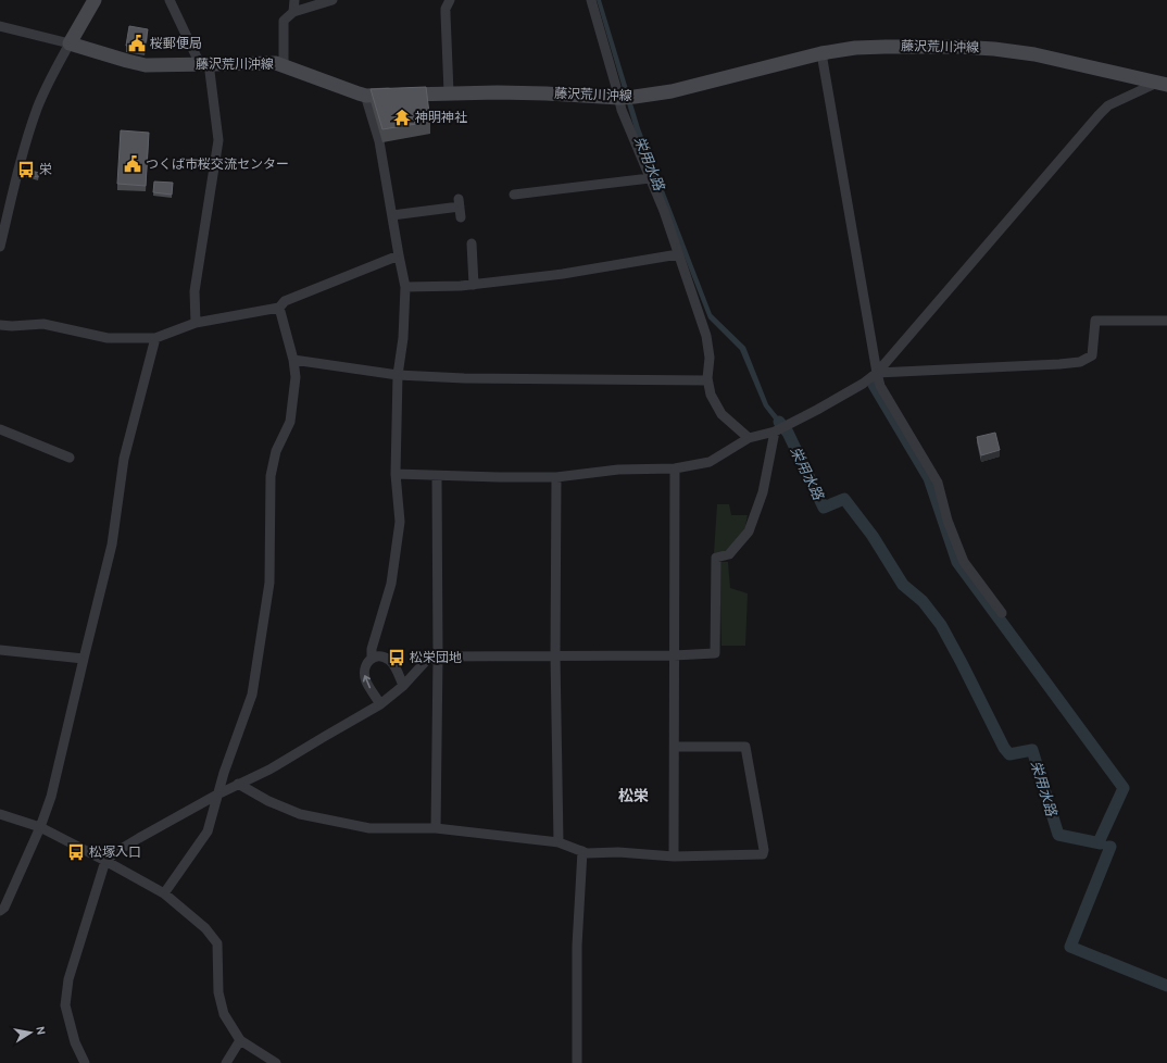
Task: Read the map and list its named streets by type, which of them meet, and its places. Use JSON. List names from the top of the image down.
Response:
{
  "streets": {
    "main road": ["藤沢荒川沖線"]
  },
  "districts": ["松栄"],
  "water": ["栄用水路"],
  "places": {
    "public building": ["桜郵便局", "つくば市桜交流センター"],
    "temple": ["神明神社"],
    "bus stop": ["栄", "松栄団地", "松塚入口"]
  },
  "north": "right"
}
